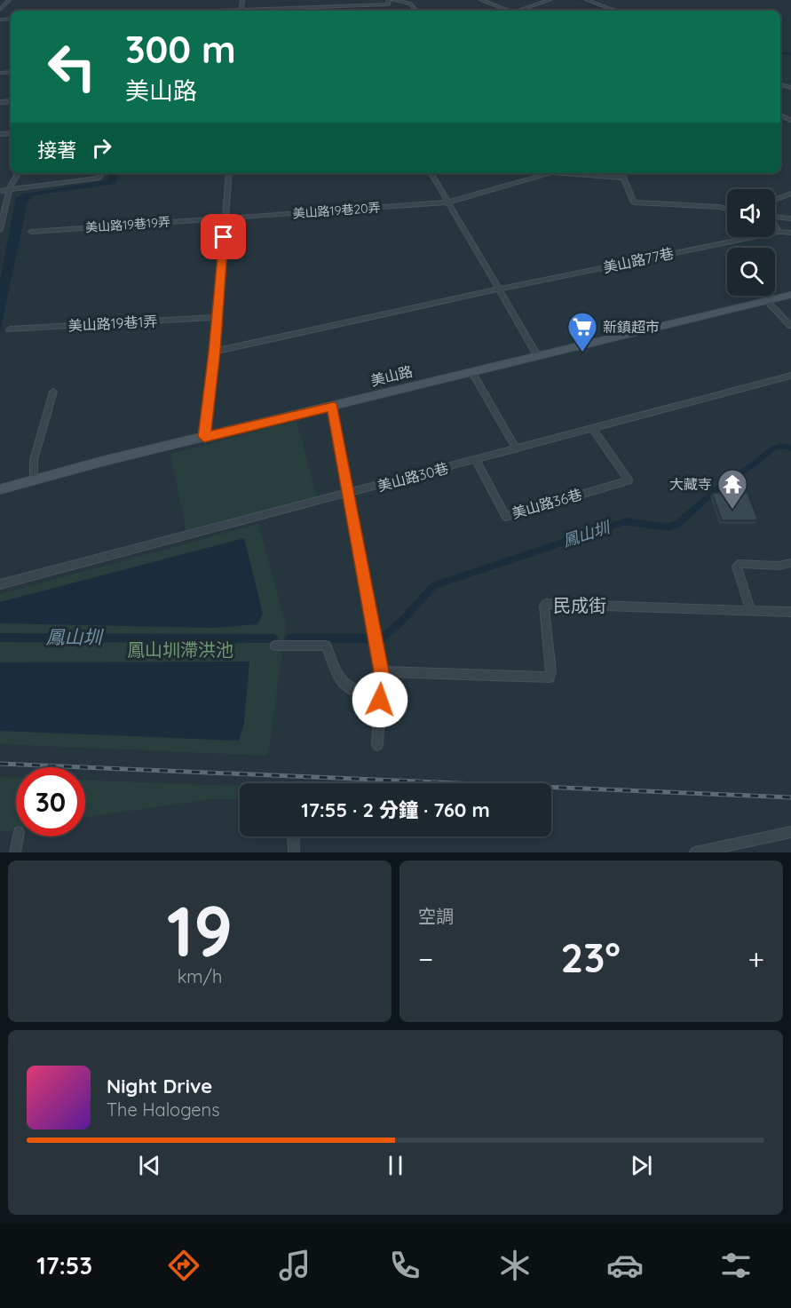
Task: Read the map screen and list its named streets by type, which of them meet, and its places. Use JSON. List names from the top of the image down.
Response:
{
  "streets": {
    "street": [
      "美山路19巷20弄",
      "美山路19巷19弄",
      "美山路77巷",
      "美山路19巷1弄",
      "美山路",
      "美山路30巷",
      "美山路36巷",
      "民成街"
    ]
  },
  "crossings": [
    ["美山路19巷20弄", "美山路19巷19弄"],
    ["美山路30巷", "美山路36巷"]
  ],
  "water": ["鳳山圳"],
  "parks": ["鳳山圳滯洪池"],
  "places": {
    "supermarket": ["新鎮超市"],
    "temple": ["大藏寺"]
  },
  "page": {
    "turn": ["300 m", "美山路"],
    "then": "接著",
    "limit": "30",
    "trip": "17:55 · 2 分鐘 · 760 m",
    "tile": [
      ["19", "km/h"],
      "空調"
    ],
    "heat": ["−", "23°", "+"],
    "song": ["Night Drive", "The Halogens"],
    "tabs": "17:53"
  }
}
